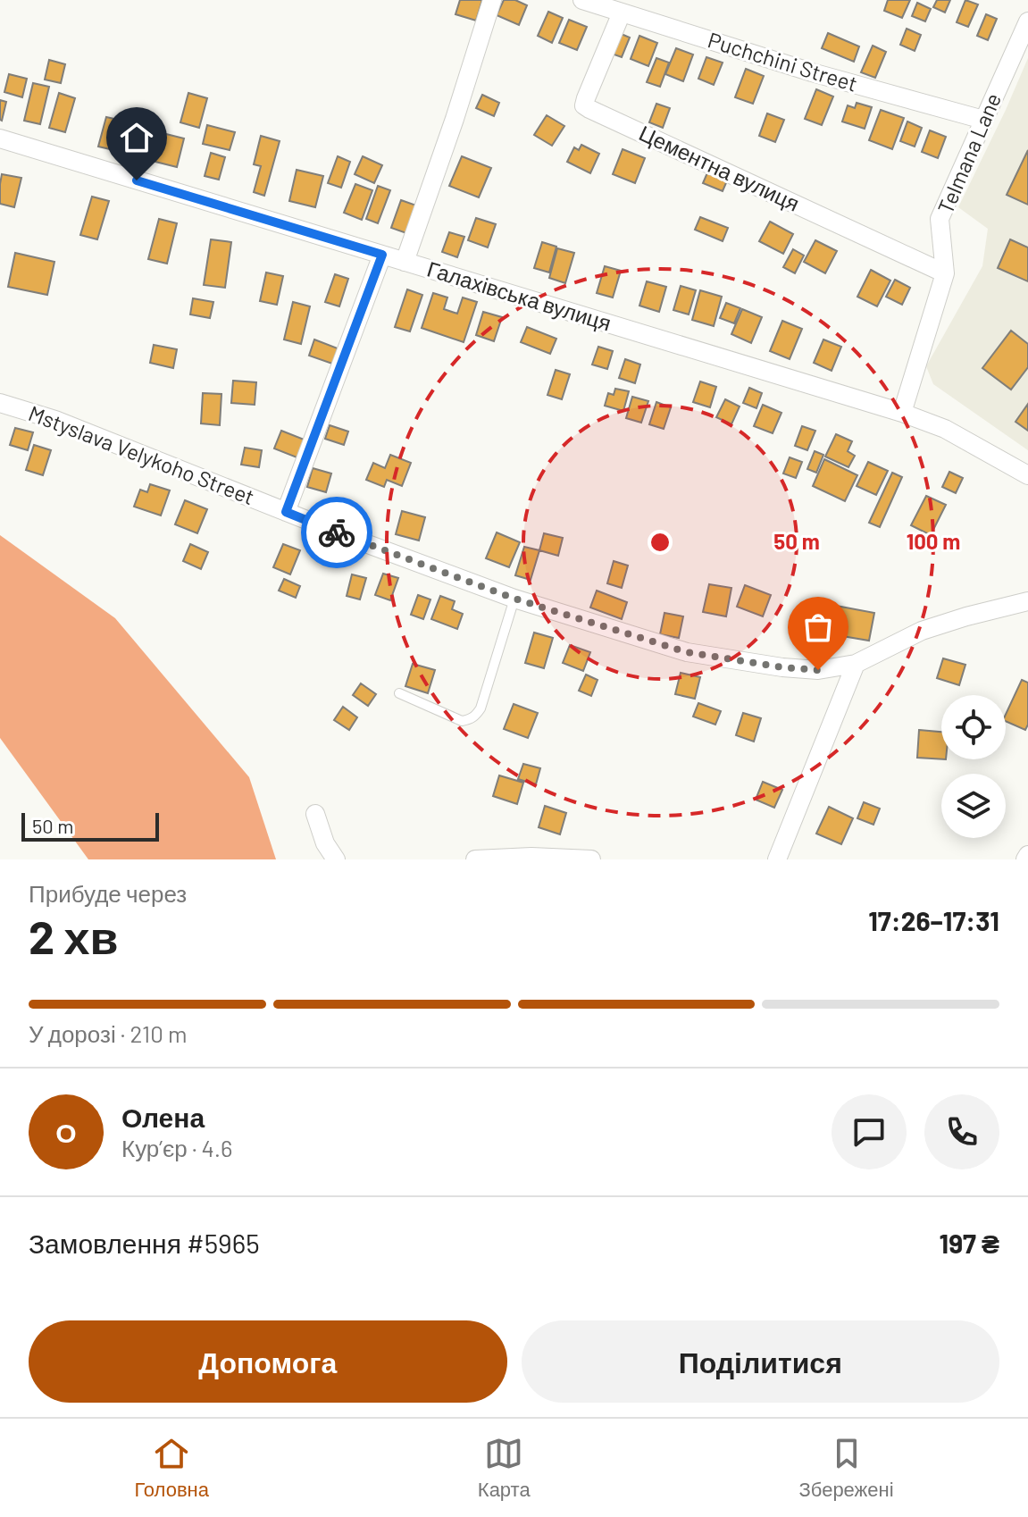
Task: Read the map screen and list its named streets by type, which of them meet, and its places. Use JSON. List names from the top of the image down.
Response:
{
  "streets": {
    "street": [
      "Puchchini Street",
      "Telmana Lane",
      "Цементна вулиця",
      "Галахівська вулиця",
      "Mstyslava Velykoho Street"
    ]
  },
  "crossings": [
    ["Puchchini Street", "Telmana Lane"],
    ["Puchchini Street", "Цементна вулиця"],
    ["Telmana Lane", "Цементна вулиця"],
    ["Telmana Lane", "Галахівська вулиця"]
  ],
  "scale_bar": "50 m",
  "page": {
    "scale": "50 m",
    "heading": ["2 хв", "Прибуде через", "17:26–17:31"],
    "panel": [
      "Олена",
      "Кур’єр · 4.6",
      "Замовлення #5965",
      "197 ₴"
    ],
    "bar": "У дорозі · 210 m",
    "round": "О",
    "buttons": ["Допомога", "Поділитися"],
    "tabs": ["Головна", "Карта", "Збережені"]
  },
  "rings": ["50 m", "100 m"]
}
